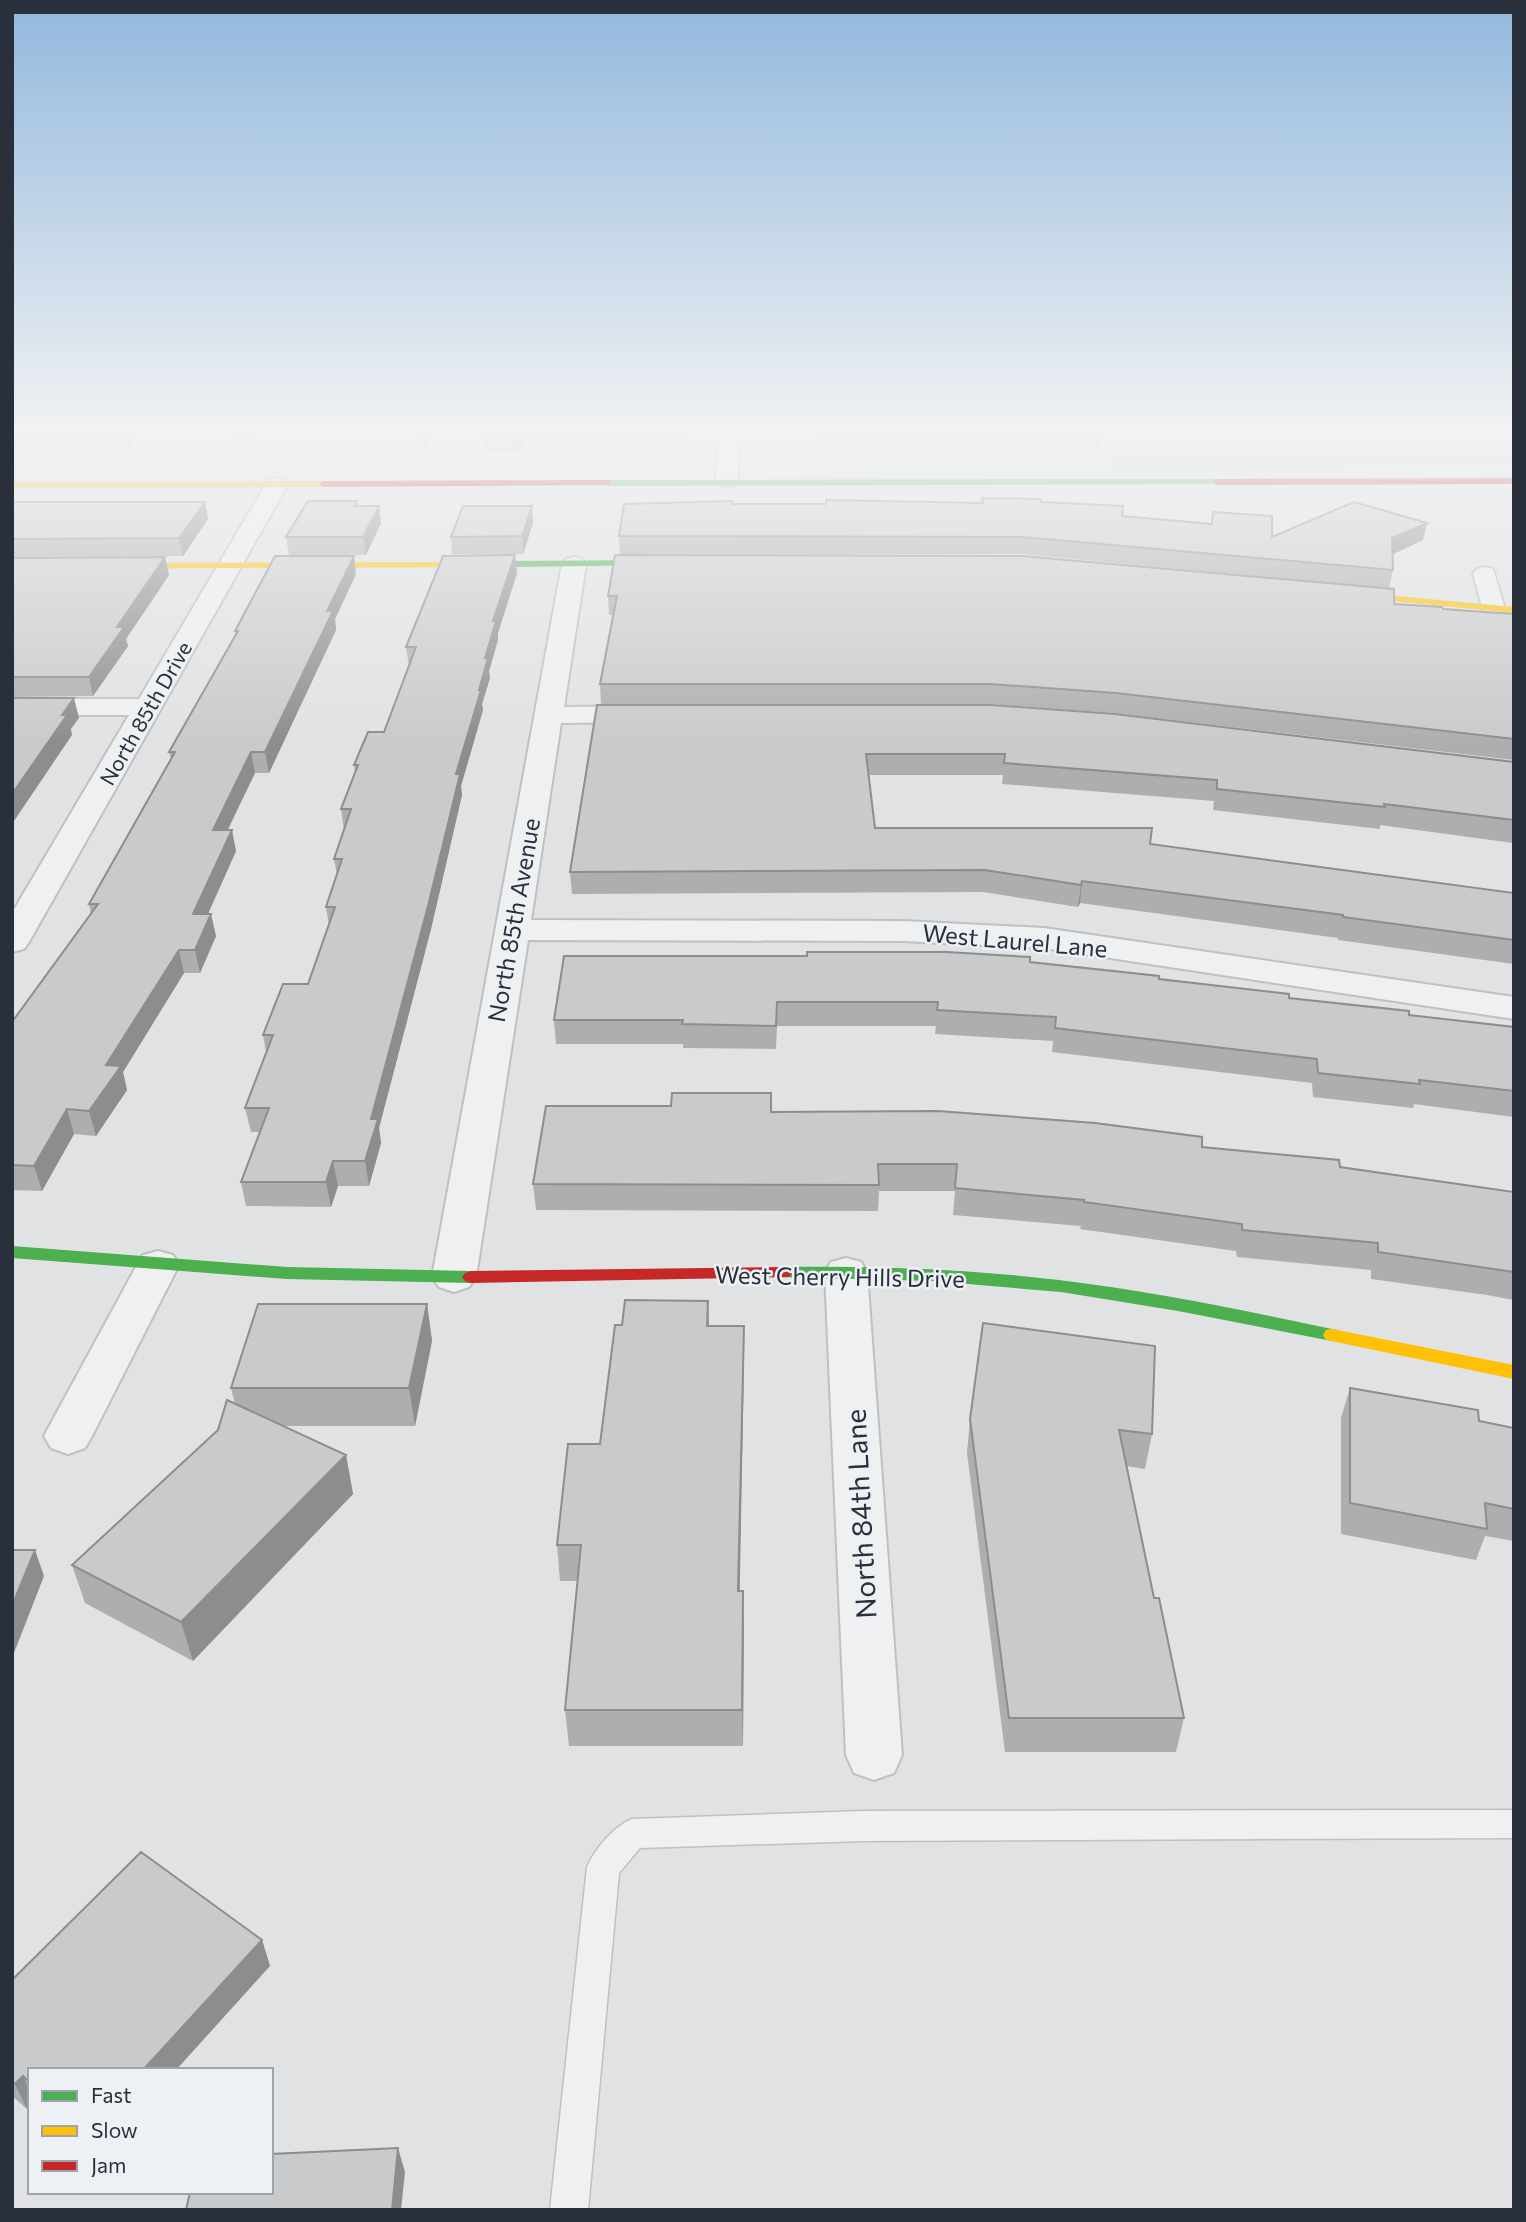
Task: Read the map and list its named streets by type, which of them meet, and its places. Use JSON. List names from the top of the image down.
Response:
{
  "streets": {
    "main road": ["West Cherry Hills Drive"],
    "street": [
      "North 85th Drive",
      "North 85th Avenue",
      "West Laurel Lane",
      "North 84th Lane"
    ]
  },
  "crossings": [
    ["North 85th Avenue", "West Laurel Lane"],
    ["North 85th Avenue", "West Cherry Hills Drive"],
    ["West Cherry Hills Drive", "North 84th Lane"]
  ],
  "legend": ["Fast", "Slow", "Jam"]
}
